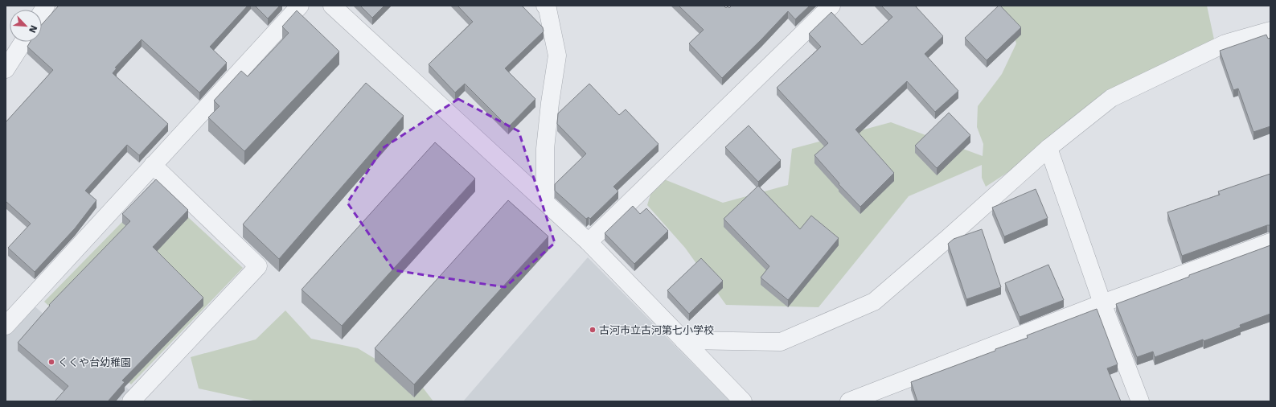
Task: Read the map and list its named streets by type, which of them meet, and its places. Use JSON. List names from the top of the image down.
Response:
{
  "places": ["古河市立古河第七小学校", "くくや台幼稚園"],
  "north": "bottom right"
}
